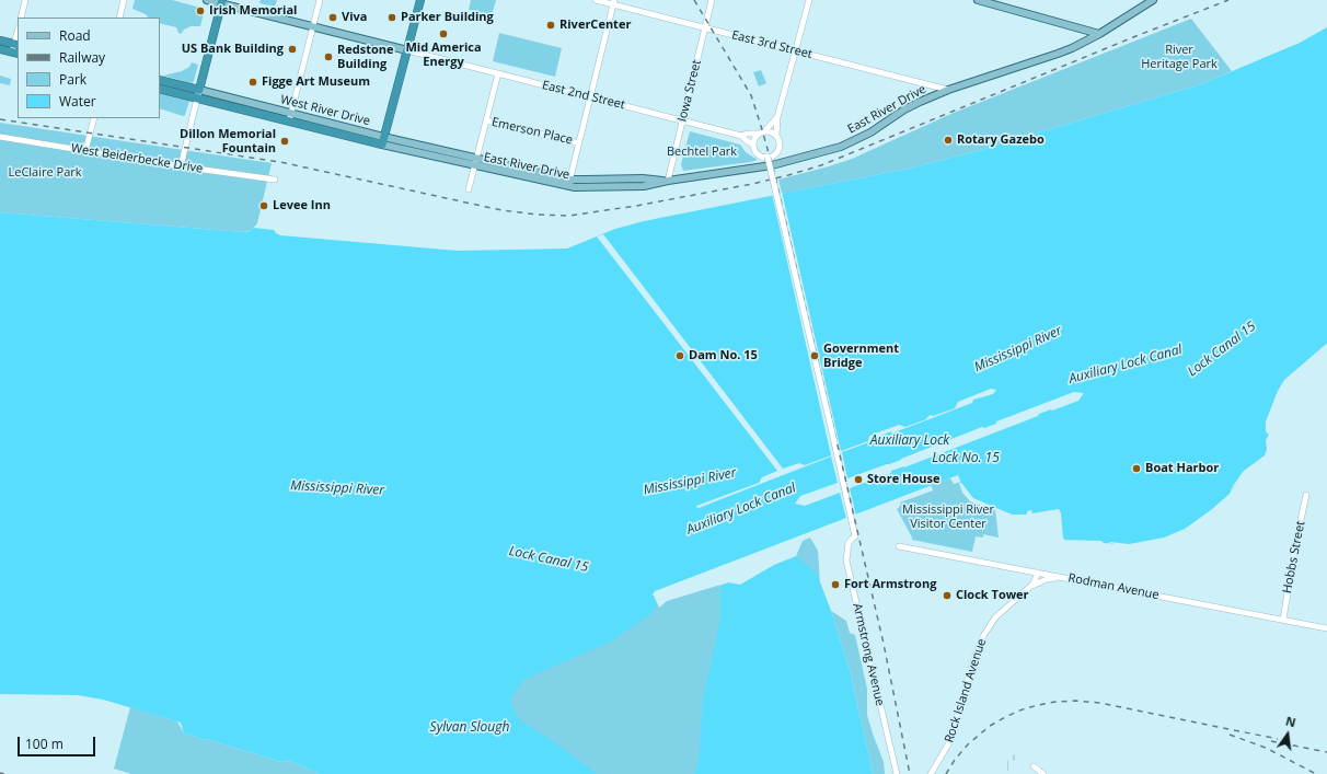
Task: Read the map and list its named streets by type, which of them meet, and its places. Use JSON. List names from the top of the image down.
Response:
{
  "streets": {
    "highway": ["West River Drive"],
    "main road": ["East River Drive"],
    "street": [
      "East 3rd Street",
      "Iowa Street",
      "East 2nd Street",
      "Emerson Place",
      "West Beiderbecke Drive",
      "Hobbs Street",
      "Rodman Avenue",
      "Armstrong Avenue",
      "Rock Island Avenue"
    ]
  },
  "crossings": [
    ["East 3rd Street", "Iowa Street"],
    ["East 3rd Street", "East River Drive"],
    ["Iowa Street", "East 2nd Street"],
    ["Iowa Street", "East River Drive"],
    ["East 2nd Street", "Armstrong Avenue"],
    ["East River Drive", "West River Drive"],
    ["Hobbs Street", "Rodman Avenue"],
    ["Rodman Avenue", "Rock Island Avenue"]
  ],
  "water": [
    "Mississippi River",
    "Lock Canal 15",
    "Auxiliary Lock Canal",
    "Auxiliary Lock",
    "Lock No. 15",
    "Sylvan Slough"
  ],
  "parks": [
    "River Heritage Park",
    "Bechtel Park",
    "LeClaire Park",
    "Mississippi River Visitor Center"
  ],
  "places": [
    "Irish Memorial",
    "Viva",
    "Parker Building",
    "RiverCenter",
    "Mid America Energy",
    "US Bank Building",
    "Redstone Building",
    "Figge Art Museum",
    "Rotary Gazebo",
    "Dillon Memorial Fountain",
    "Levee Inn",
    "Dam No. 15",
    "Government Bridge",
    "Boat Harbor",
    "Store House",
    "Fort Armstrong",
    "Clock Tower"
  ],
  "legend": [
    "Road",
    "Railway",
    "Park",
    "Water"
  ],
  "scale_bar": "100 m",
  "north": "top"
}
